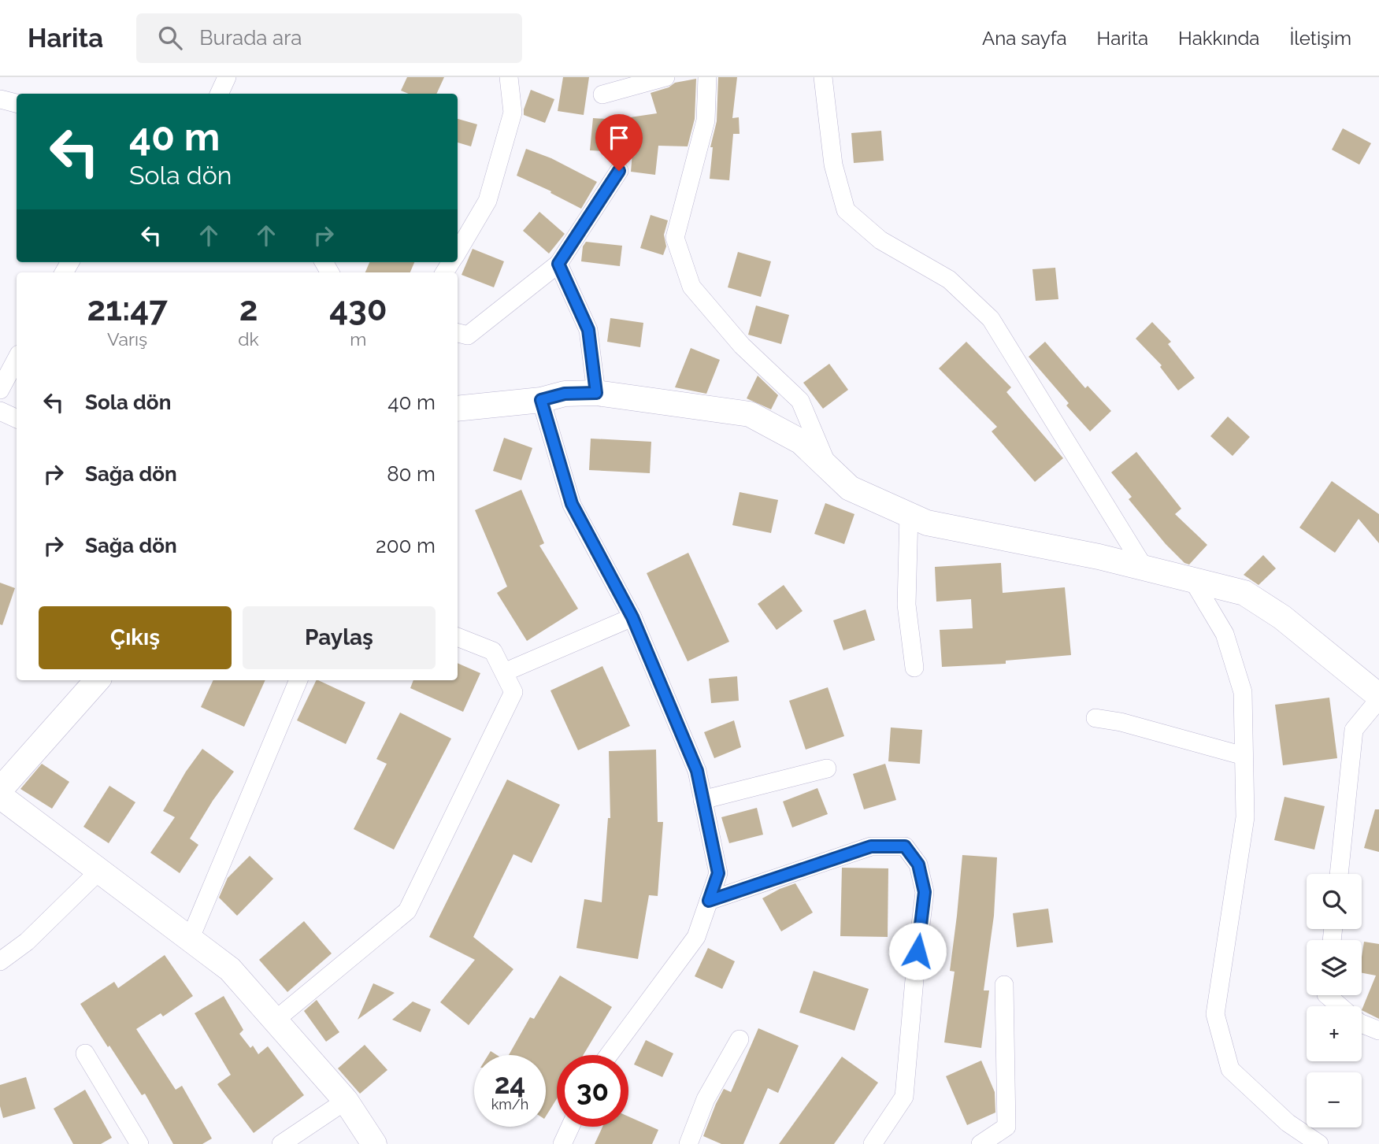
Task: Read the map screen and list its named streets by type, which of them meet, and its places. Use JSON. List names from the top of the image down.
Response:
{
  "page": {
    "header": "Harita",
    "search": "Burada ara",
    "nav": [
      "Ana sayfa",
      "Harita",
      "Hakkında",
      "İletişim"
    ],
    "turn": ["40 m", "Sola dön"],
    "eta": [
      "21:47",
      "Varış",
      "2",
      "dk",
      "430",
      "m"
    ],
    "list": [
      {
        "name": "Sola dön",
        "value": "40 m"
      },
      {
        "name": "Sağa dön",
        "value": "80 m"
      },
      {
        "name": "Sağa dön",
        "value": "200 m"
      }
    ],
    "buttons": ["Çıkış", "Paylaş"],
    "map_buttons": ["+", "−"],
    "speed": "24 km/h",
    "limit": "30"
  }
}
